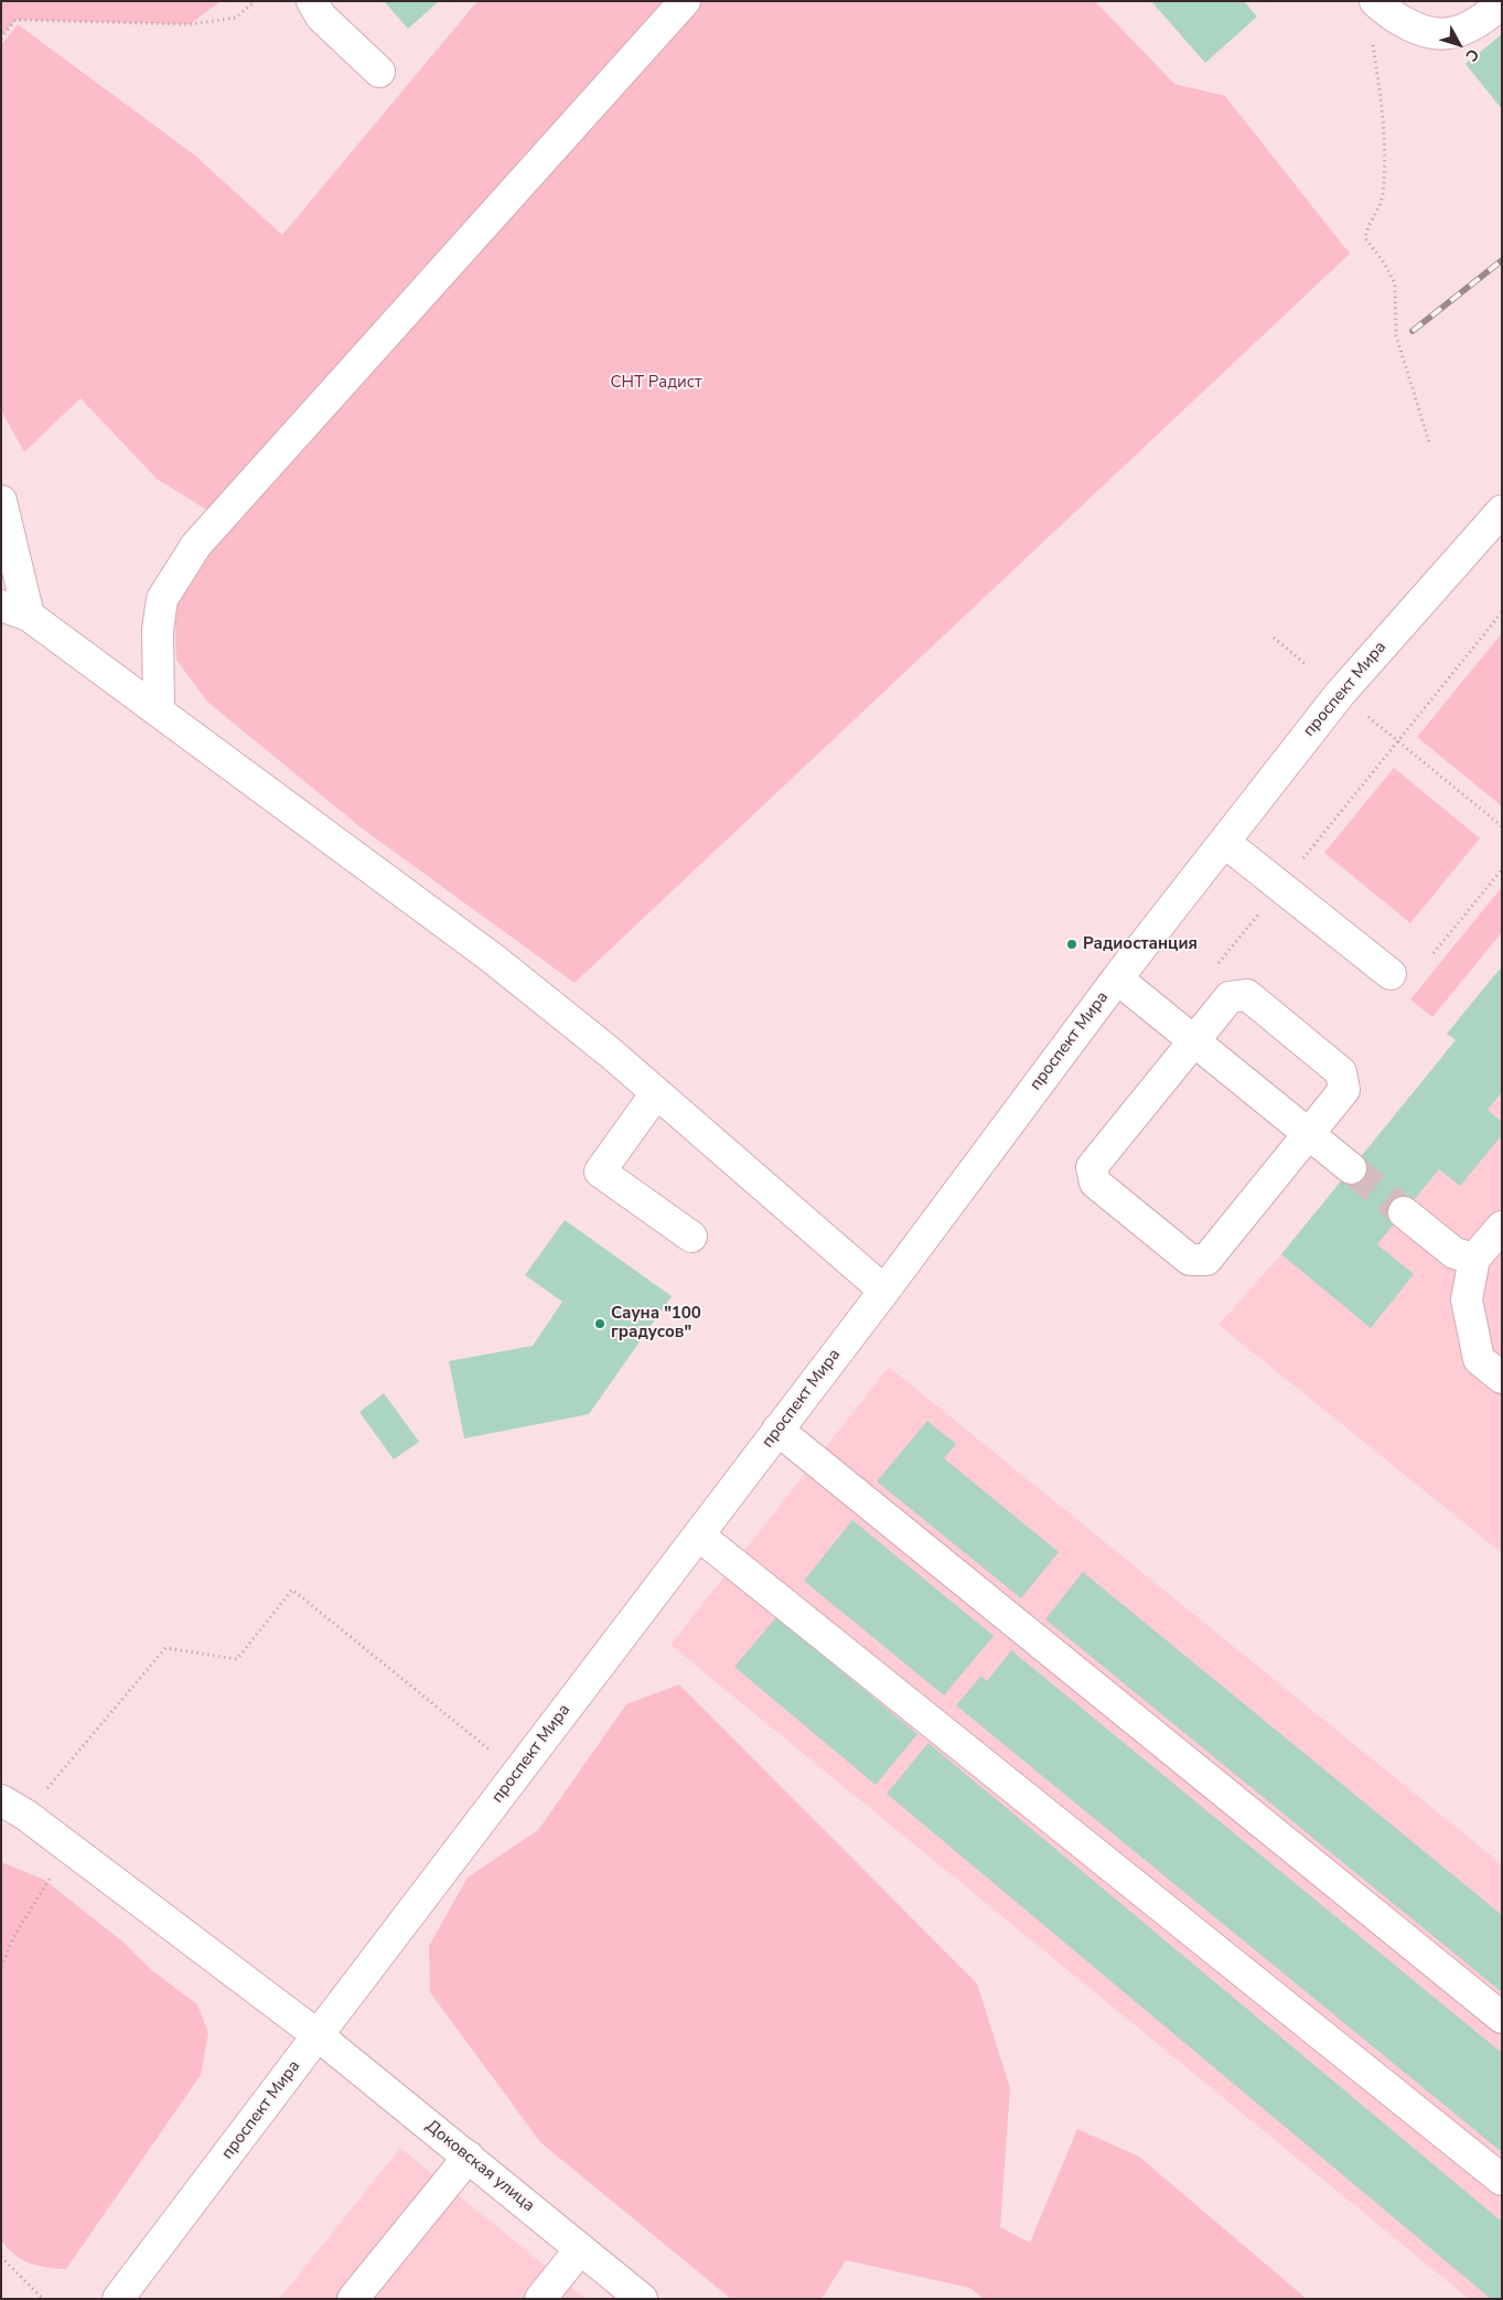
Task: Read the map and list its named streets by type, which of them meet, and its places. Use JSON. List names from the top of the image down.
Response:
{
  "streets": {
    "street": ["проспект Мира", "Доковская улица"]
  },
  "crossings": [
    ["проспект Мира", "Доковская улица"]
  ],
  "parks": ["СНТ Радист"],
  "places": ["Радиостанция", "Сауна \"100 градусов\""],
  "north": "bottom right"
}
